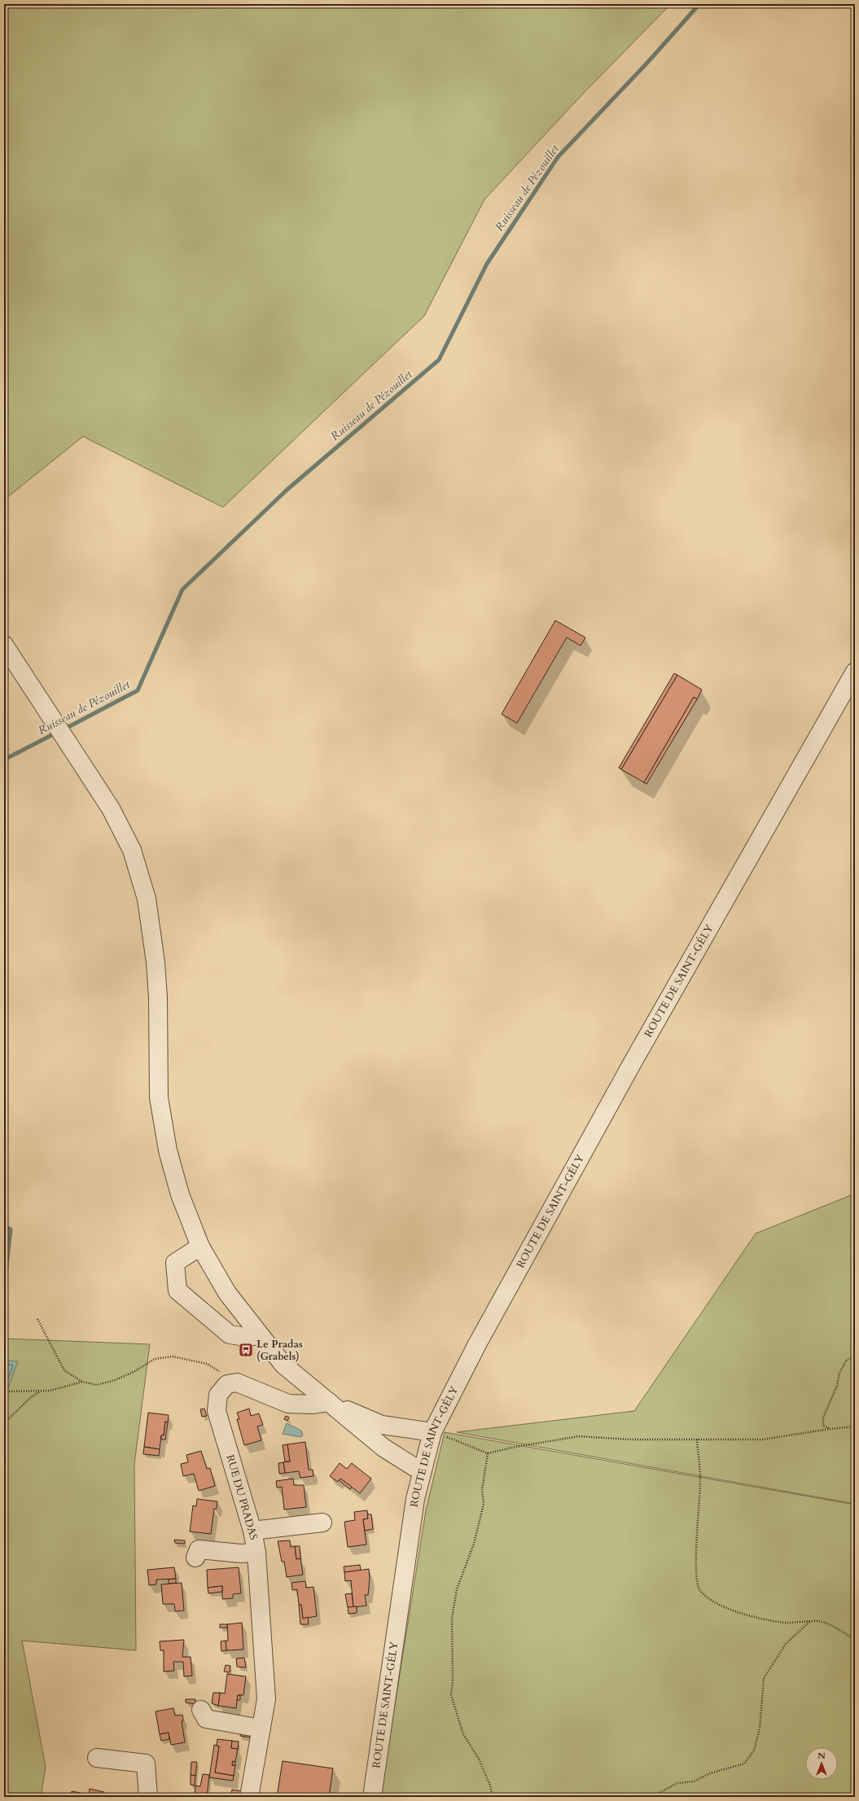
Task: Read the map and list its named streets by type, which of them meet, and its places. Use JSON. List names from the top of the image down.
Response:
{
  "streets": {
    "street": ["ROUTE DE SAINT-GÉLY", "RUE DU PRADAS"]
  },
  "water": ["Ruisseau de Pézouillet"],
  "places": {
    "bus stop": ["Le Pradas (Grabels)"]
  },
  "north": "top"
}
